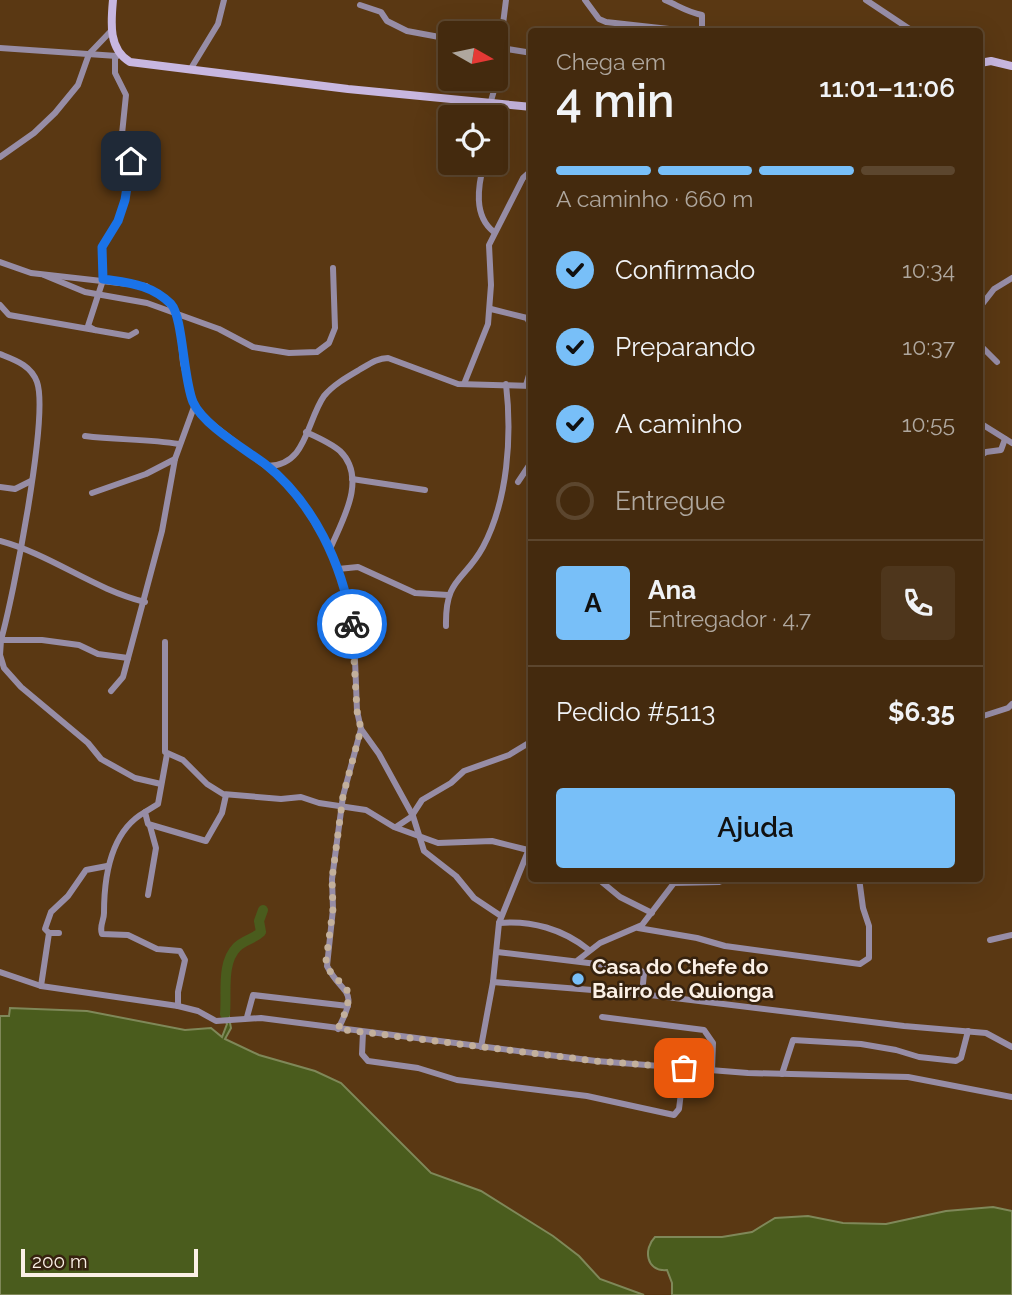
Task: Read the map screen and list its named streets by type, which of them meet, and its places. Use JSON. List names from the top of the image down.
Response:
{
  "places": ["Casa do Chefe do Bairro de Quionga"],
  "scale_bar": "200 m",
  "north": "right",
  "page": {
    "heading": ["4 min", "Chega em", "11:01–11:06"],
    "panel": [
      "Ana",
      "Entregador · 4.7",
      "Pedido #5113",
      "$6.35"
    ],
    "bar": "A caminho · 660 m",
    "list": [
      ["Confirmado", "10:34"],
      ["Preparando", "10:37"],
      ["A caminho", "10:55"],
      "Entregue"
    ],
    "round": "A",
    "buttons": "Ajuda",
    "scale": "200 m"
  }
}
